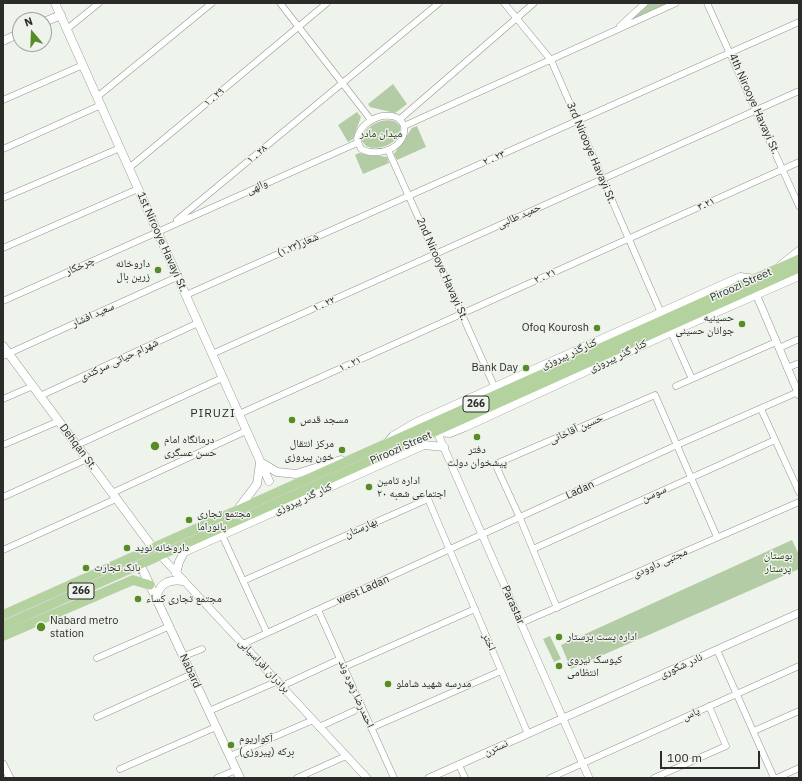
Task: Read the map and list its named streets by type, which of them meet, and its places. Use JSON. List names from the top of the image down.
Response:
{
  "streets": {
    "main road": [
      "1st Nirooye Havayi St.",
      "Piroozi Street",
      "کنارگذر پیروزی",
      "کنار گذر پیروزی",
      "266",
      "Dehqan St.",
      "Nabard"
    ],
    "street": [
      "۱ . ۲۹",
      "4th Nirooye Havayi St.",
      "3rd Nirooye Havayi St.",
      "۱ . ۲۸",
      "۲ . ۲۳",
      "والهی",
      "۳.۲۱",
      "حمید طالبی",
      "شعار(۱.۲۳)",
      "چرخکار",
      "2nd Nirooye Havayi St.",
      "۲ . ۲۱",
      "۱ . ۲۲",
      "سعید افشار",
      "شهرام حیاتی سرکندی",
      "۱ . ۲۱",
      "حسین آقاخانی",
      "Ladan",
      "سوسن",
      "بهارستان",
      "مجتبی داوودی",
      "west Ladan",
      "Parastar",
      "اختر",
      "برادران افراسیابی",
      "نادر شکوری",
      "احمدرضا زهره وند",
      "یاس",
      "نسترن"
    ]
  },
  "crossings": [
    ["۱ . ۲۹", "1st Nirooye Havayi St."],
    ["4th Nirooye Havayi St.", "۲ . ۲۳"],
    ["4th Nirooye Havayi St.", "۳.۲۱"],
    ["4th Nirooye Havayi St.", "حمید طالبی"],
    ["3rd Nirooye Havayi St.", "۲ . ۲۳"],
    ["3rd Nirooye Havayi St.", "۳.۲۱"],
    ["3rd Nirooye Havayi St.", "حمید طالبی"],
    ["3rd Nirooye Havayi St.", "۲ . ۲۱"],
    ["3rd Nirooye Havayi St.", "کنارگذر پیروزی"],
    ["۱ . ۲۸", "والهی"],
    ["۲ . ۲۳", "شعار(۱.۲۳)"],
    ["۲ . ۲۳", "2nd Nirooye Havayi St."],
    ["والهی", "1st Nirooye Havayi St."],
    ["والهی", "چرخکار"],
    ["والهی", "2nd Nirooye Havayi St."],
    ["۳.۲۱", "۲ . ۲۱"],
    ["حمید طالبی", "2nd Nirooye Havayi St."],
    ["حمید طالبی", "۱ . ۲۲"],
    ["1st Nirooye Havayi St.", "شعار(۱.۲۳)"],
    ["1st Nirooye Havayi St.", "چرخکار"],
    ["1st Nirooye Havayi St.", "۱ . ۲۲"],
    ["1st Nirooye Havayi St.", "سعید افشار"],
    ["1st Nirooye Havayi St.", "شهرام حیاتی سرکندی"],
    ["1st Nirooye Havayi St.", "۱ . ۲۱"],
    ["شعار(۱.۲۳)", "2nd Nirooye Havayi St."],
    ["2nd Nirooye Havayi St.", "۲ . ۲۱"],
    ["2nd Nirooye Havayi St.", "۱ . ۲۲"],
    ["2nd Nirooye Havayi St.", "کنارگذر پیروزی"],
    ["2nd Nirooye Havayi St.", "۱ . ۲۱"],
    ["۲ . ۲۱", "۱ . ۲۱"],
    ["Piroozi Street", "کنارگذر پیروزی"],
    ["Piroozi Street", "Dehqan St."],
    ["Piroozi Street", "Parastar"],
    ["Piroozi Street", "برادران افراسیابی"],
    ["Piroozi Street", "Nabard"],
    ["سعید افشار", "Dehqan St."],
    ["کنار گذر پیروزی", "Parastar"],
    ["کنار گذر پیروزی", "برادران افراسیابی"],
    ["شهرام حیاتی سرکندی", "Dehqan St."],
    ["حسین آقاخانی", "Ladan"],
    ["Ladan", "west Ladan"],
    ["Ladan", "Parastar"],
    ["بهارستان", "west Ladan"],
    ["بهارستان", "اختر"],
    ["مجتبی داوودی", "Parastar"],
    ["west Ladan", "Parastar"],
    ["west Ladan", "اختر"],
    ["west Ladan", "برادران افراسیابی"],
    ["west Ladan", "احمدرضا زهره وند"],
    ["Parastar", "نادر شکوری"],
    ["Parastar", "یاس"],
    ["Parastar", "نسترن"],
    ["اختر", "نسترن"],
    ["نادر شکوری", "نسترن"]
  ],
  "districts": ["PIRUZI"],
  "parks": ["میدان مادر", "بوستان پرستار"],
  "places": [
    "داروخانه زرین بال",
    "حسینیه جوانان حسینی",
    "Ofoq Kourosh",
    "Bank Day",
    "مسجد قدس",
    "دفتر پیشخوان دولت",
    "درمانگاه امام حسن عسگری",
    "مرکز انتقال خون پیروزی",
    "اداره تامین اجتماعی شعبه ۲۰",
    "مجتمع تجاری پانوراما",
    "داروخانه نوید",
    "بانک تجارت",
    "مجتمع تجاری کساء",
    "Nabard metro station",
    "اداره پست پرستار",
    "کیوسک نیروی انتظامی",
    "مدرسه شهید شاملو",
    "آکواریوم برکه (پیروزی)"
  ],
  "scale_bar": "100 m",
  "north": "top"
}
